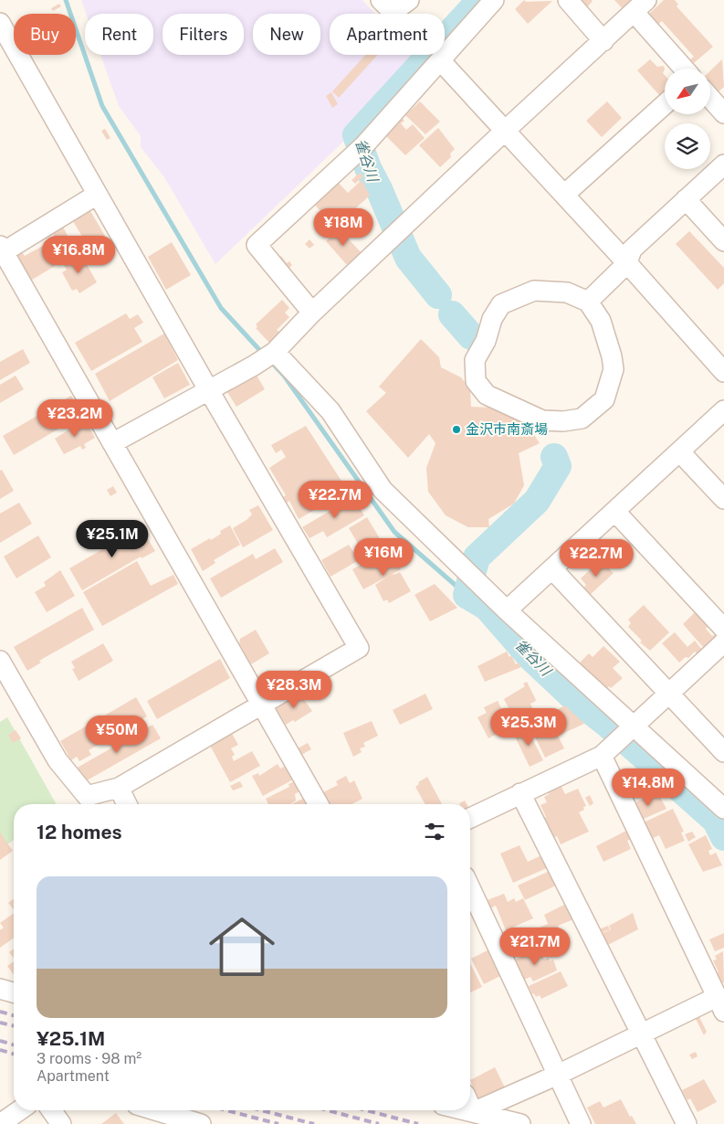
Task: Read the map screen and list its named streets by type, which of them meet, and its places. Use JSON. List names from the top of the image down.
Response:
{
  "water": ["雀谷川"],
  "places": ["金沢市南斎場"],
  "north": "bottom left",
  "page": {
    "chip": [
      "Buy",
      "Rent",
      "Filters",
      "New",
      "Apartment"
    ],
    "price": [
      "¥18M",
      "¥16.8M",
      "¥23.2M",
      "¥22.7M",
      "¥25.1M",
      "¥16M",
      "¥22.7M",
      "¥28.3M",
      "¥25.3M",
      "¥50M",
      "¥14.8M",
      "¥21.7M"
    ],
    "heading": "12 homes",
    "list": [
      {
        "name": "¥25.1M",
        "note": "3 rooms · 98 m² · Apartment"
      }
    ]
  }
}
